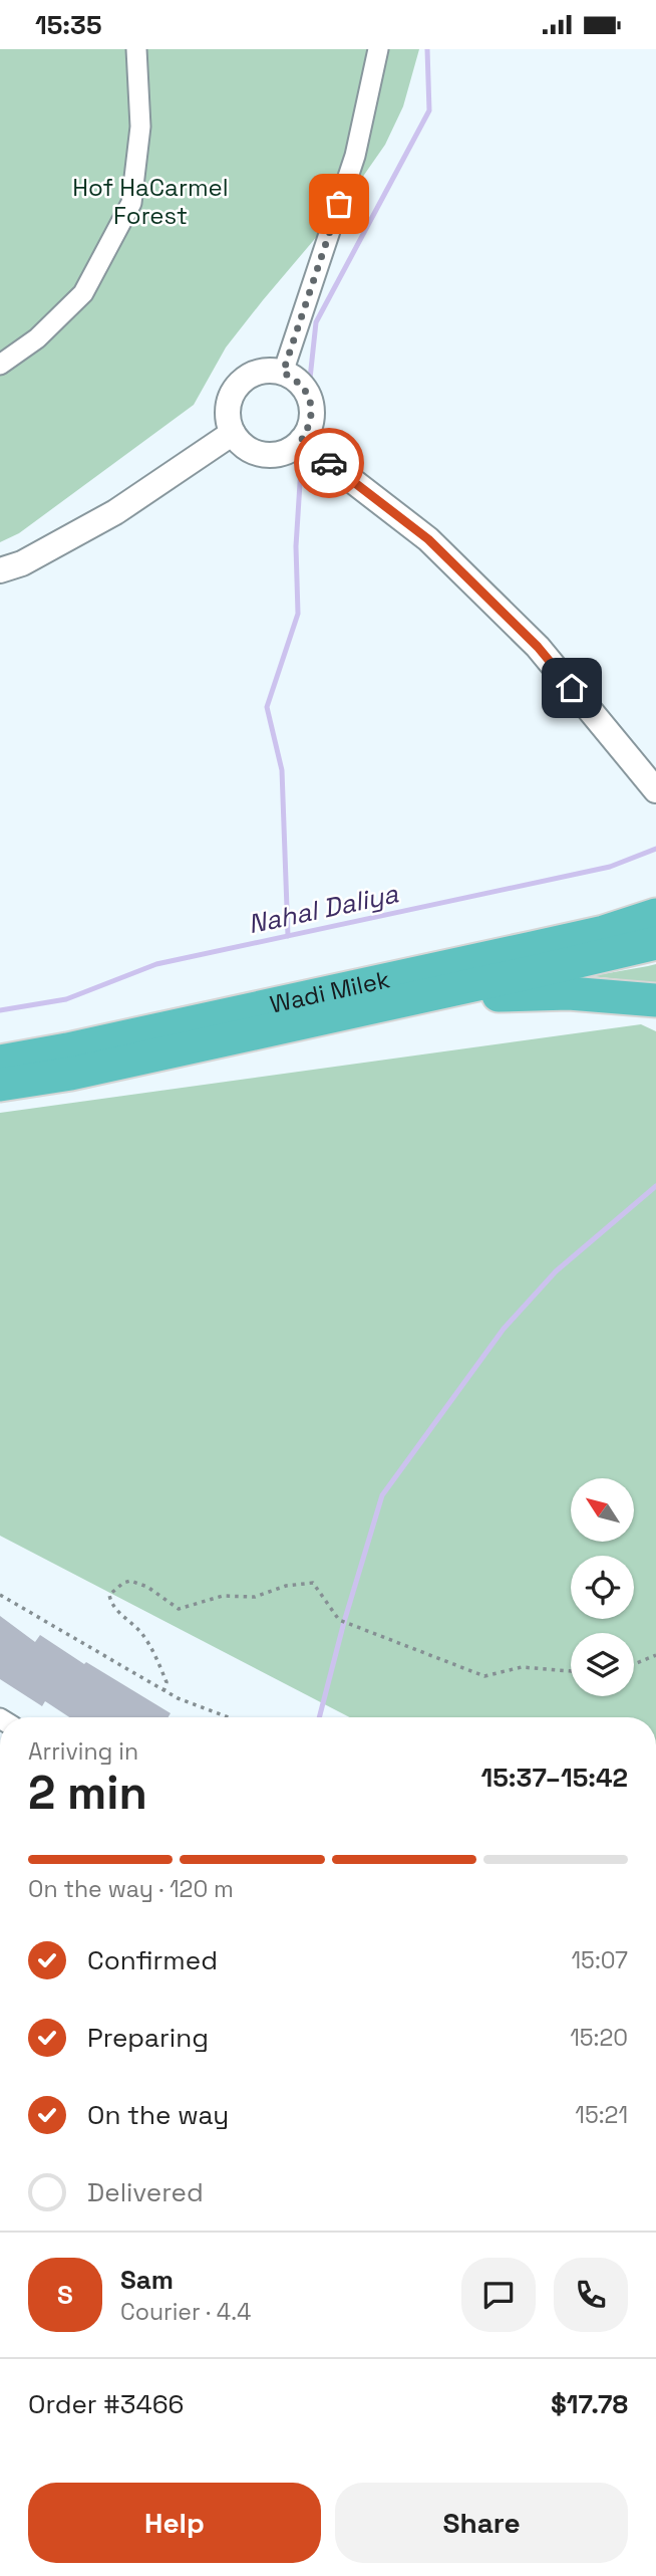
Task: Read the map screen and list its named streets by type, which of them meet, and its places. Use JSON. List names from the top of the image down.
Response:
{
  "streets": {
    "highway": ["Wadi Milek"]
  },
  "water": ["Nahal Daliya"],
  "parks": ["Hof HaCarmel Forest"],
  "north": "top left",
  "page": {
    "status": "15:35",
    "heading": ["2 min", "Arriving in", "15:37–15:42"],
    "panel": [
      "Sam",
      "Courier · 4.4",
      "Order #3466",
      "$17.78"
    ],
    "bar": "On the way · 120 m",
    "list": [
      ["Confirmed", "15:07"],
      ["Preparing", "15:20"],
      ["On the way", "15:21"],
      "Delivered"
    ],
    "round": "S",
    "buttons": ["Help", "Share"]
  }
}
